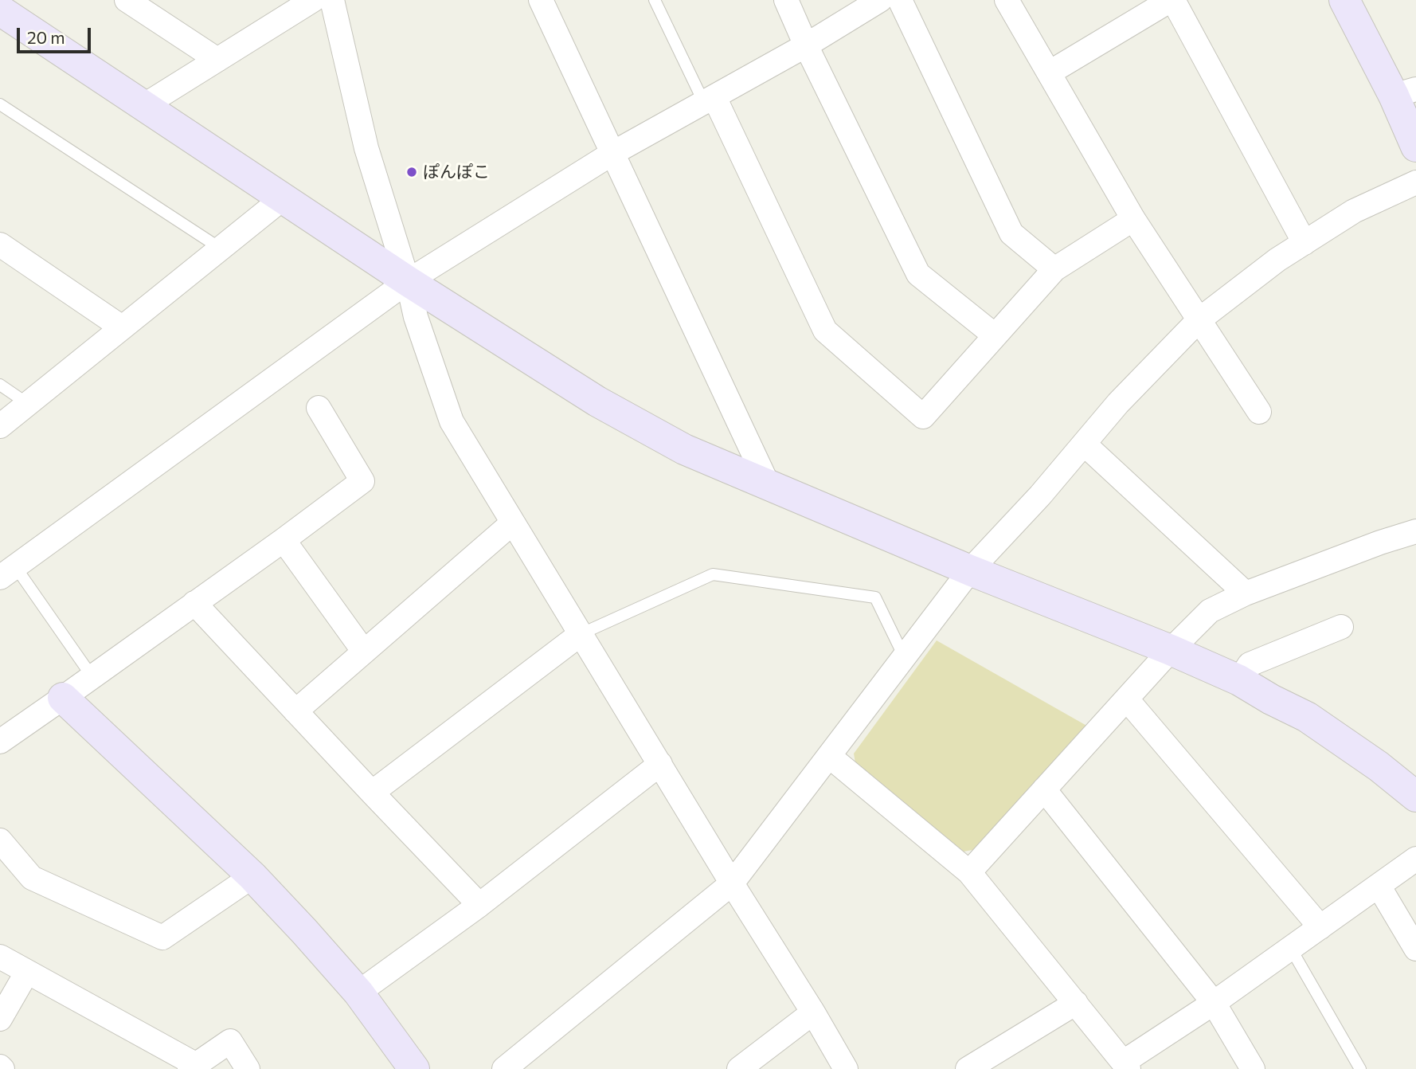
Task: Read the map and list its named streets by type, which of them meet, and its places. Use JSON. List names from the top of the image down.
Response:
{
  "places": ["ぽんぽこ"],
  "scale_bar": "20 m"
}
